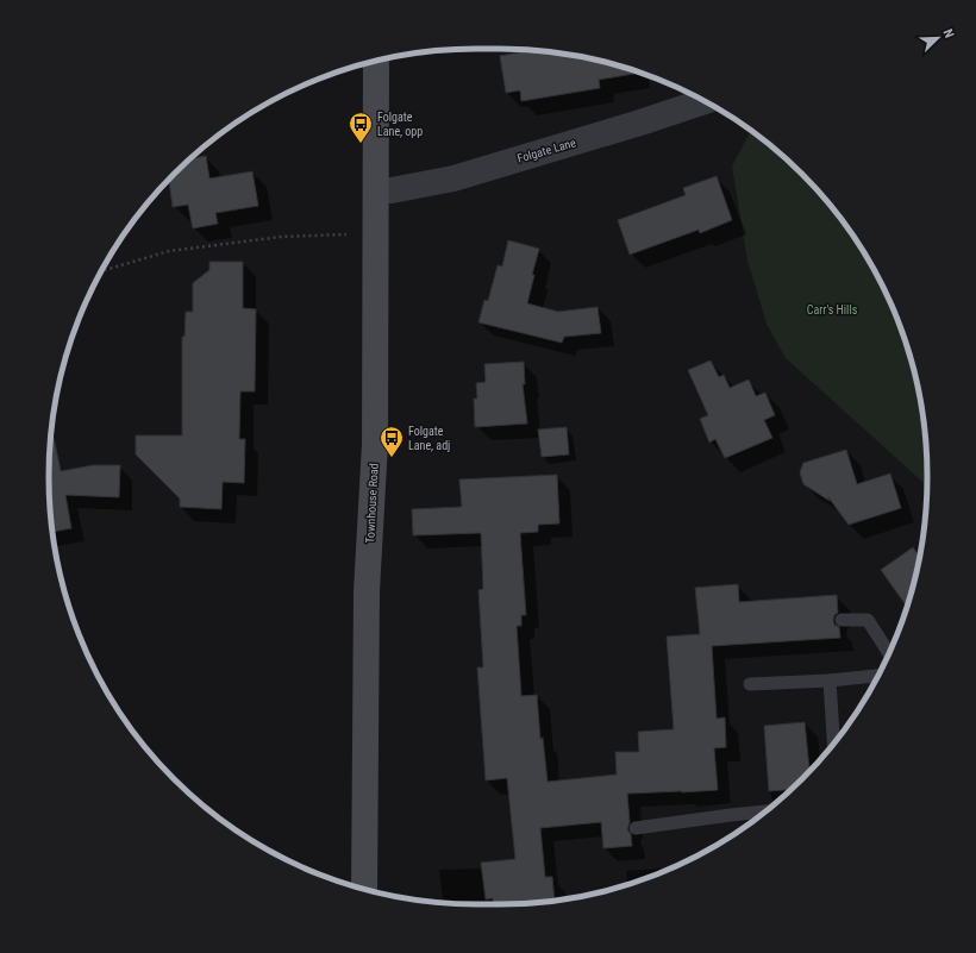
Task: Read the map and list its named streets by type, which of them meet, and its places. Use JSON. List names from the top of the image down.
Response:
{
  "streets": {
    "street": ["Folgate Lane", "Townhouse Road"]
  },
  "crossings": [
    ["Folgate Lane", "Townhouse Road"]
  ],
  "parks": ["Carr's Hills"],
  "places": {
    "bus stop": ["Folgate Lane, opp", "Folgate Lane, adj"]
  },
  "north": "top right"
}
